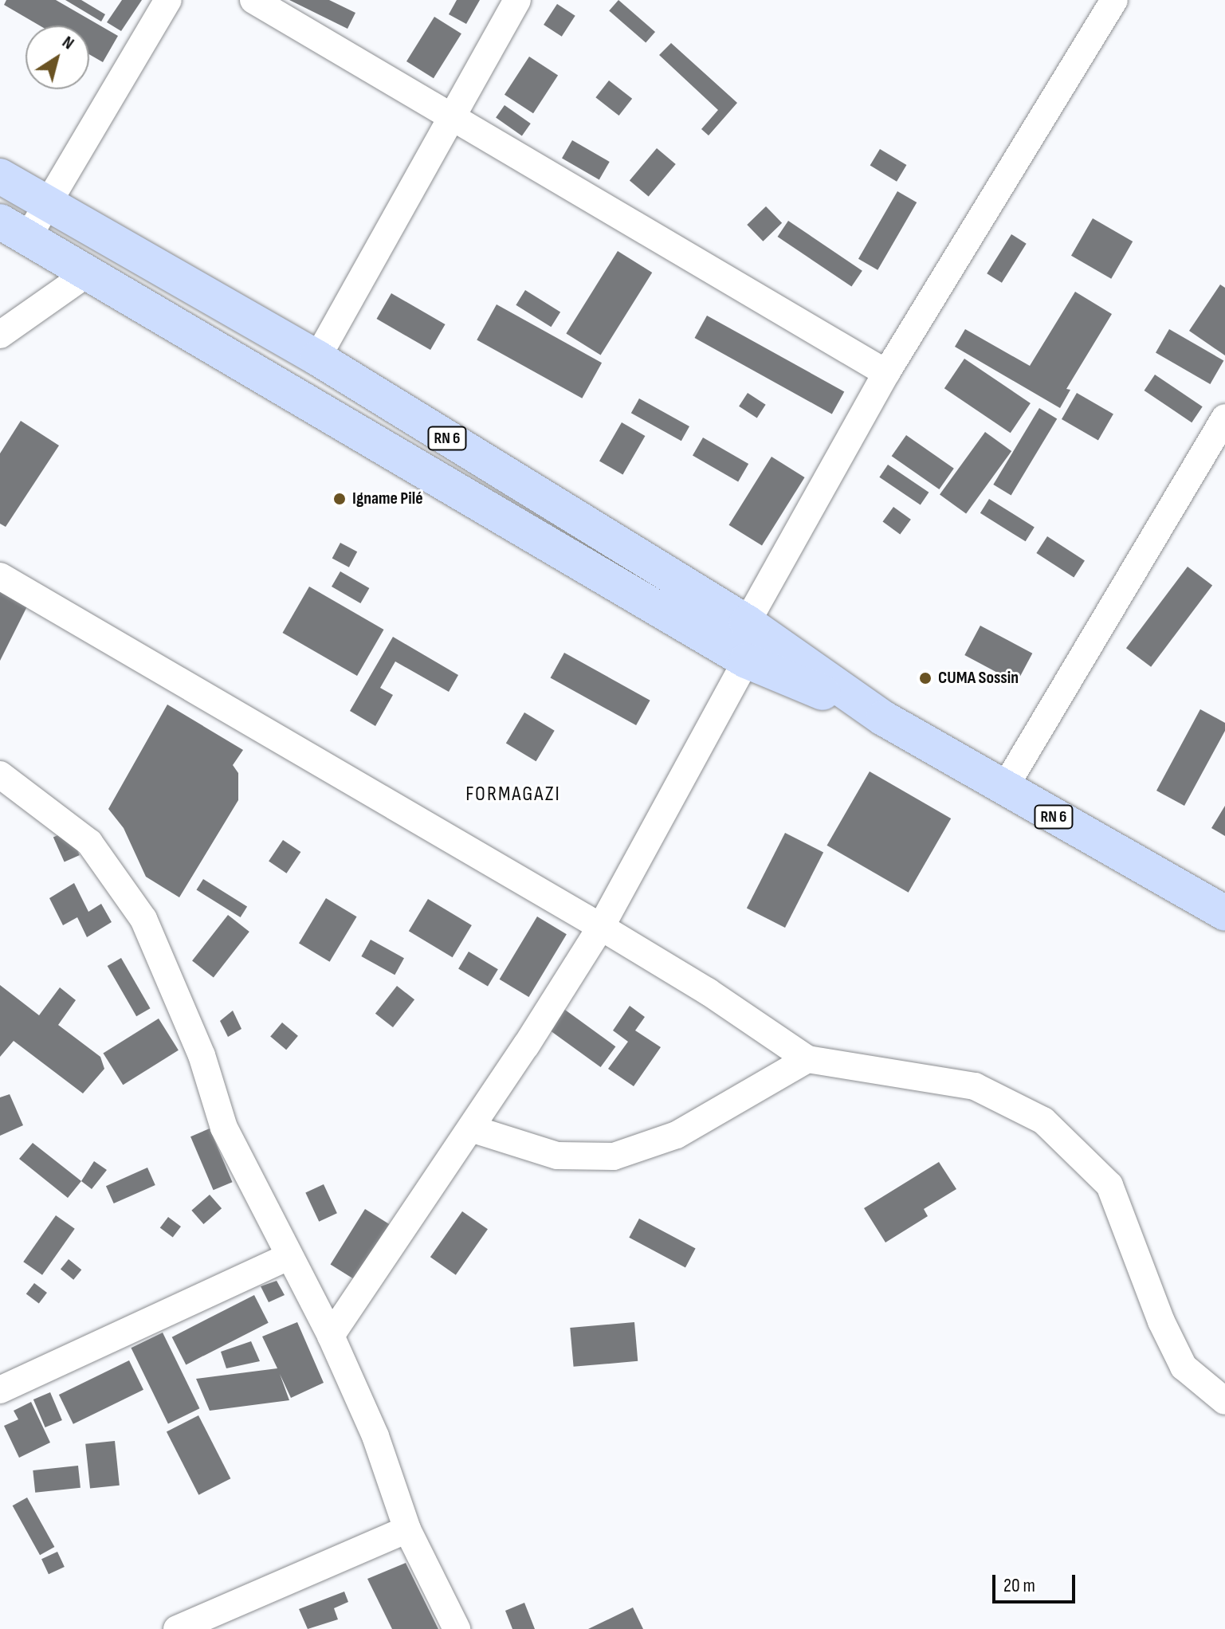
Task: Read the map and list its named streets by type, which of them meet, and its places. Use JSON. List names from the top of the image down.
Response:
{
  "streets": {
    "main road": ["RN 6"]
  },
  "districts": ["FORMAGAZI"],
  "places": ["Igname Pilé", "CUMA Sossin"],
  "scale_bar": "20 m",
  "north": "top right"
}
